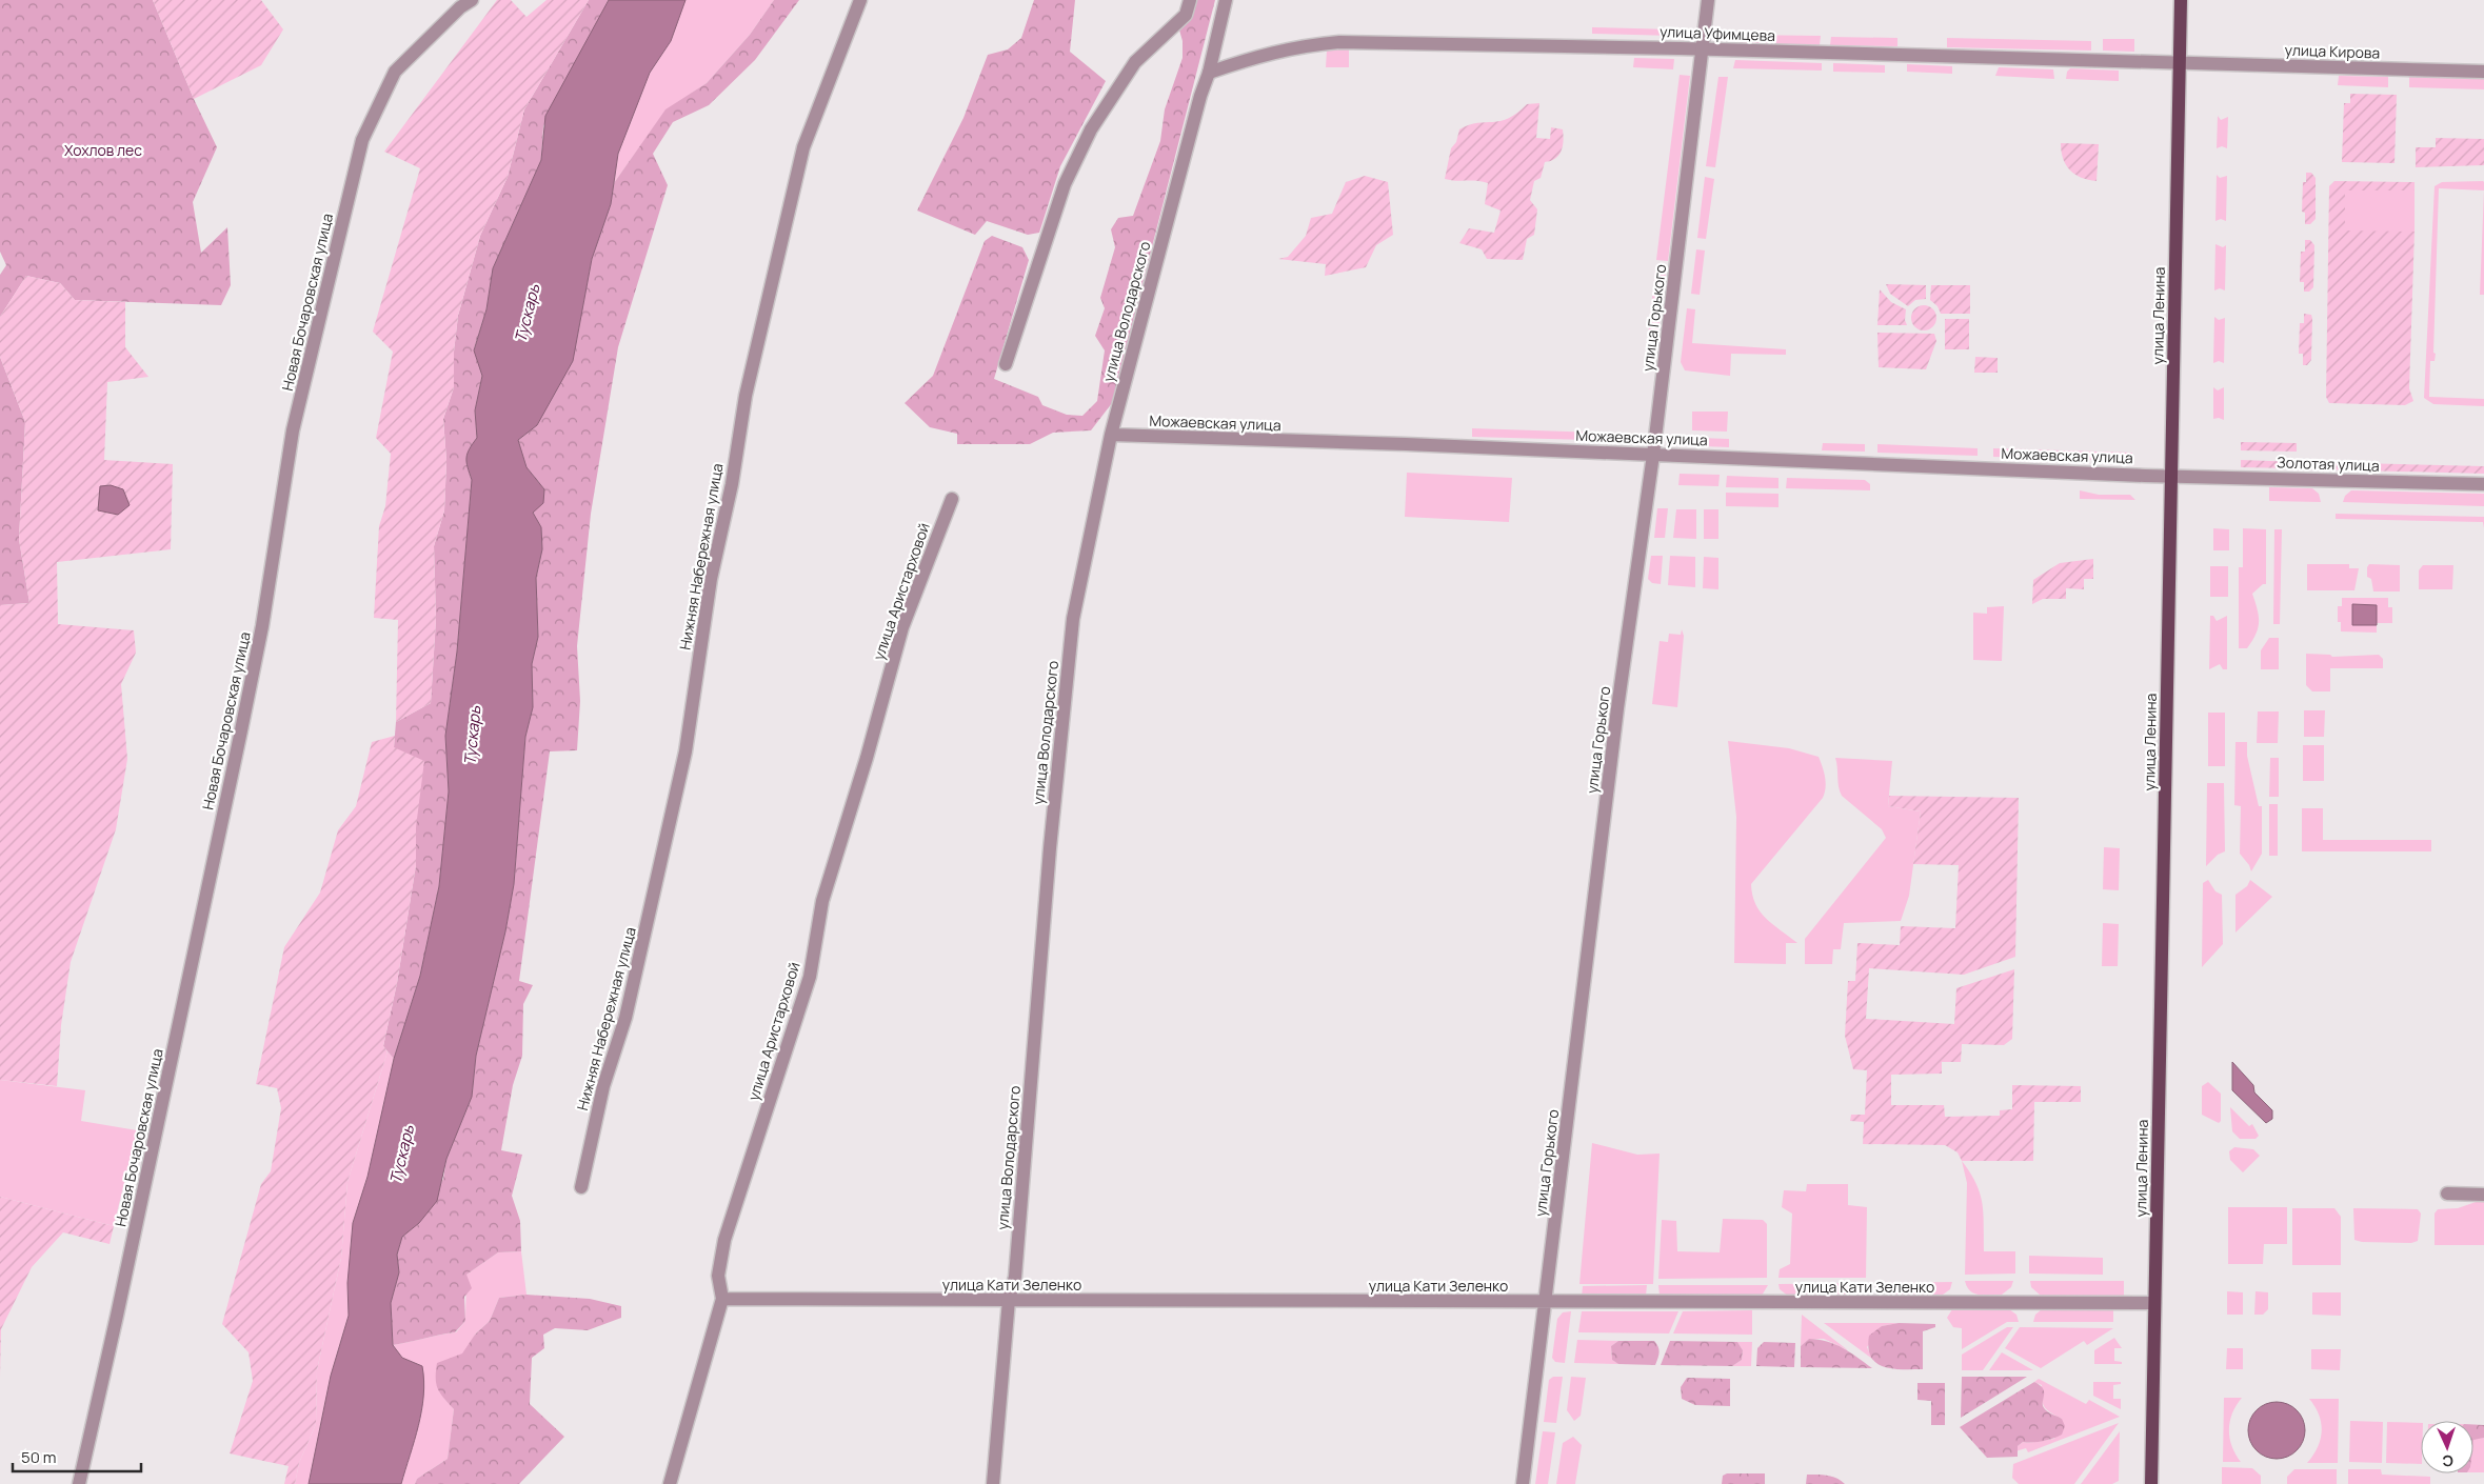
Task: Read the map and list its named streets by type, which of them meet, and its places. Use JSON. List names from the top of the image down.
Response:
{
  "streets": {
    "main road": ["улица Ленина"],
    "street": [
      "улица Уфимцева",
      "улица Кирова",
      "Новая Бочаровская улица",
      "улица Володарского",
      "улица Горького",
      "Можаевская улица",
      "Золотая улица",
      "Нижняя Набережная улица",
      "улица Аристарховой",
      "улица Кати Зеленко"
    ]
  },
  "crossings": [
    ["улица Уфимцева", "улица Кирова"],
    ["улица Уфимцева", "улица Володарского"],
    ["улица Уфимцева", "улица Ленина"],
    ["улица Уфимцева", "улица Горького"],
    ["улица Кирова", "улица Ленина"],
    ["улица Володарского", "Можаевская улица"],
    ["улица Володарского", "улица Кати Зеленко"],
    ["улица Ленина", "Можаевская улица"],
    ["улица Ленина", "Золотая улица"],
    ["улица Ленина", "улица Кати Зеленко"],
    ["улица Горького", "Можаевская улица"],
    ["улица Горького", "улица Кати Зеленко"],
    ["Можаевская улица", "Золотая улица"],
    ["улица Аристарховой", "улица Кати Зеленко"]
  ],
  "water": ["Тускарь"],
  "parks": ["Хохлов лес"],
  "scale_bar": "50 m",
  "north": "bottom"
}
